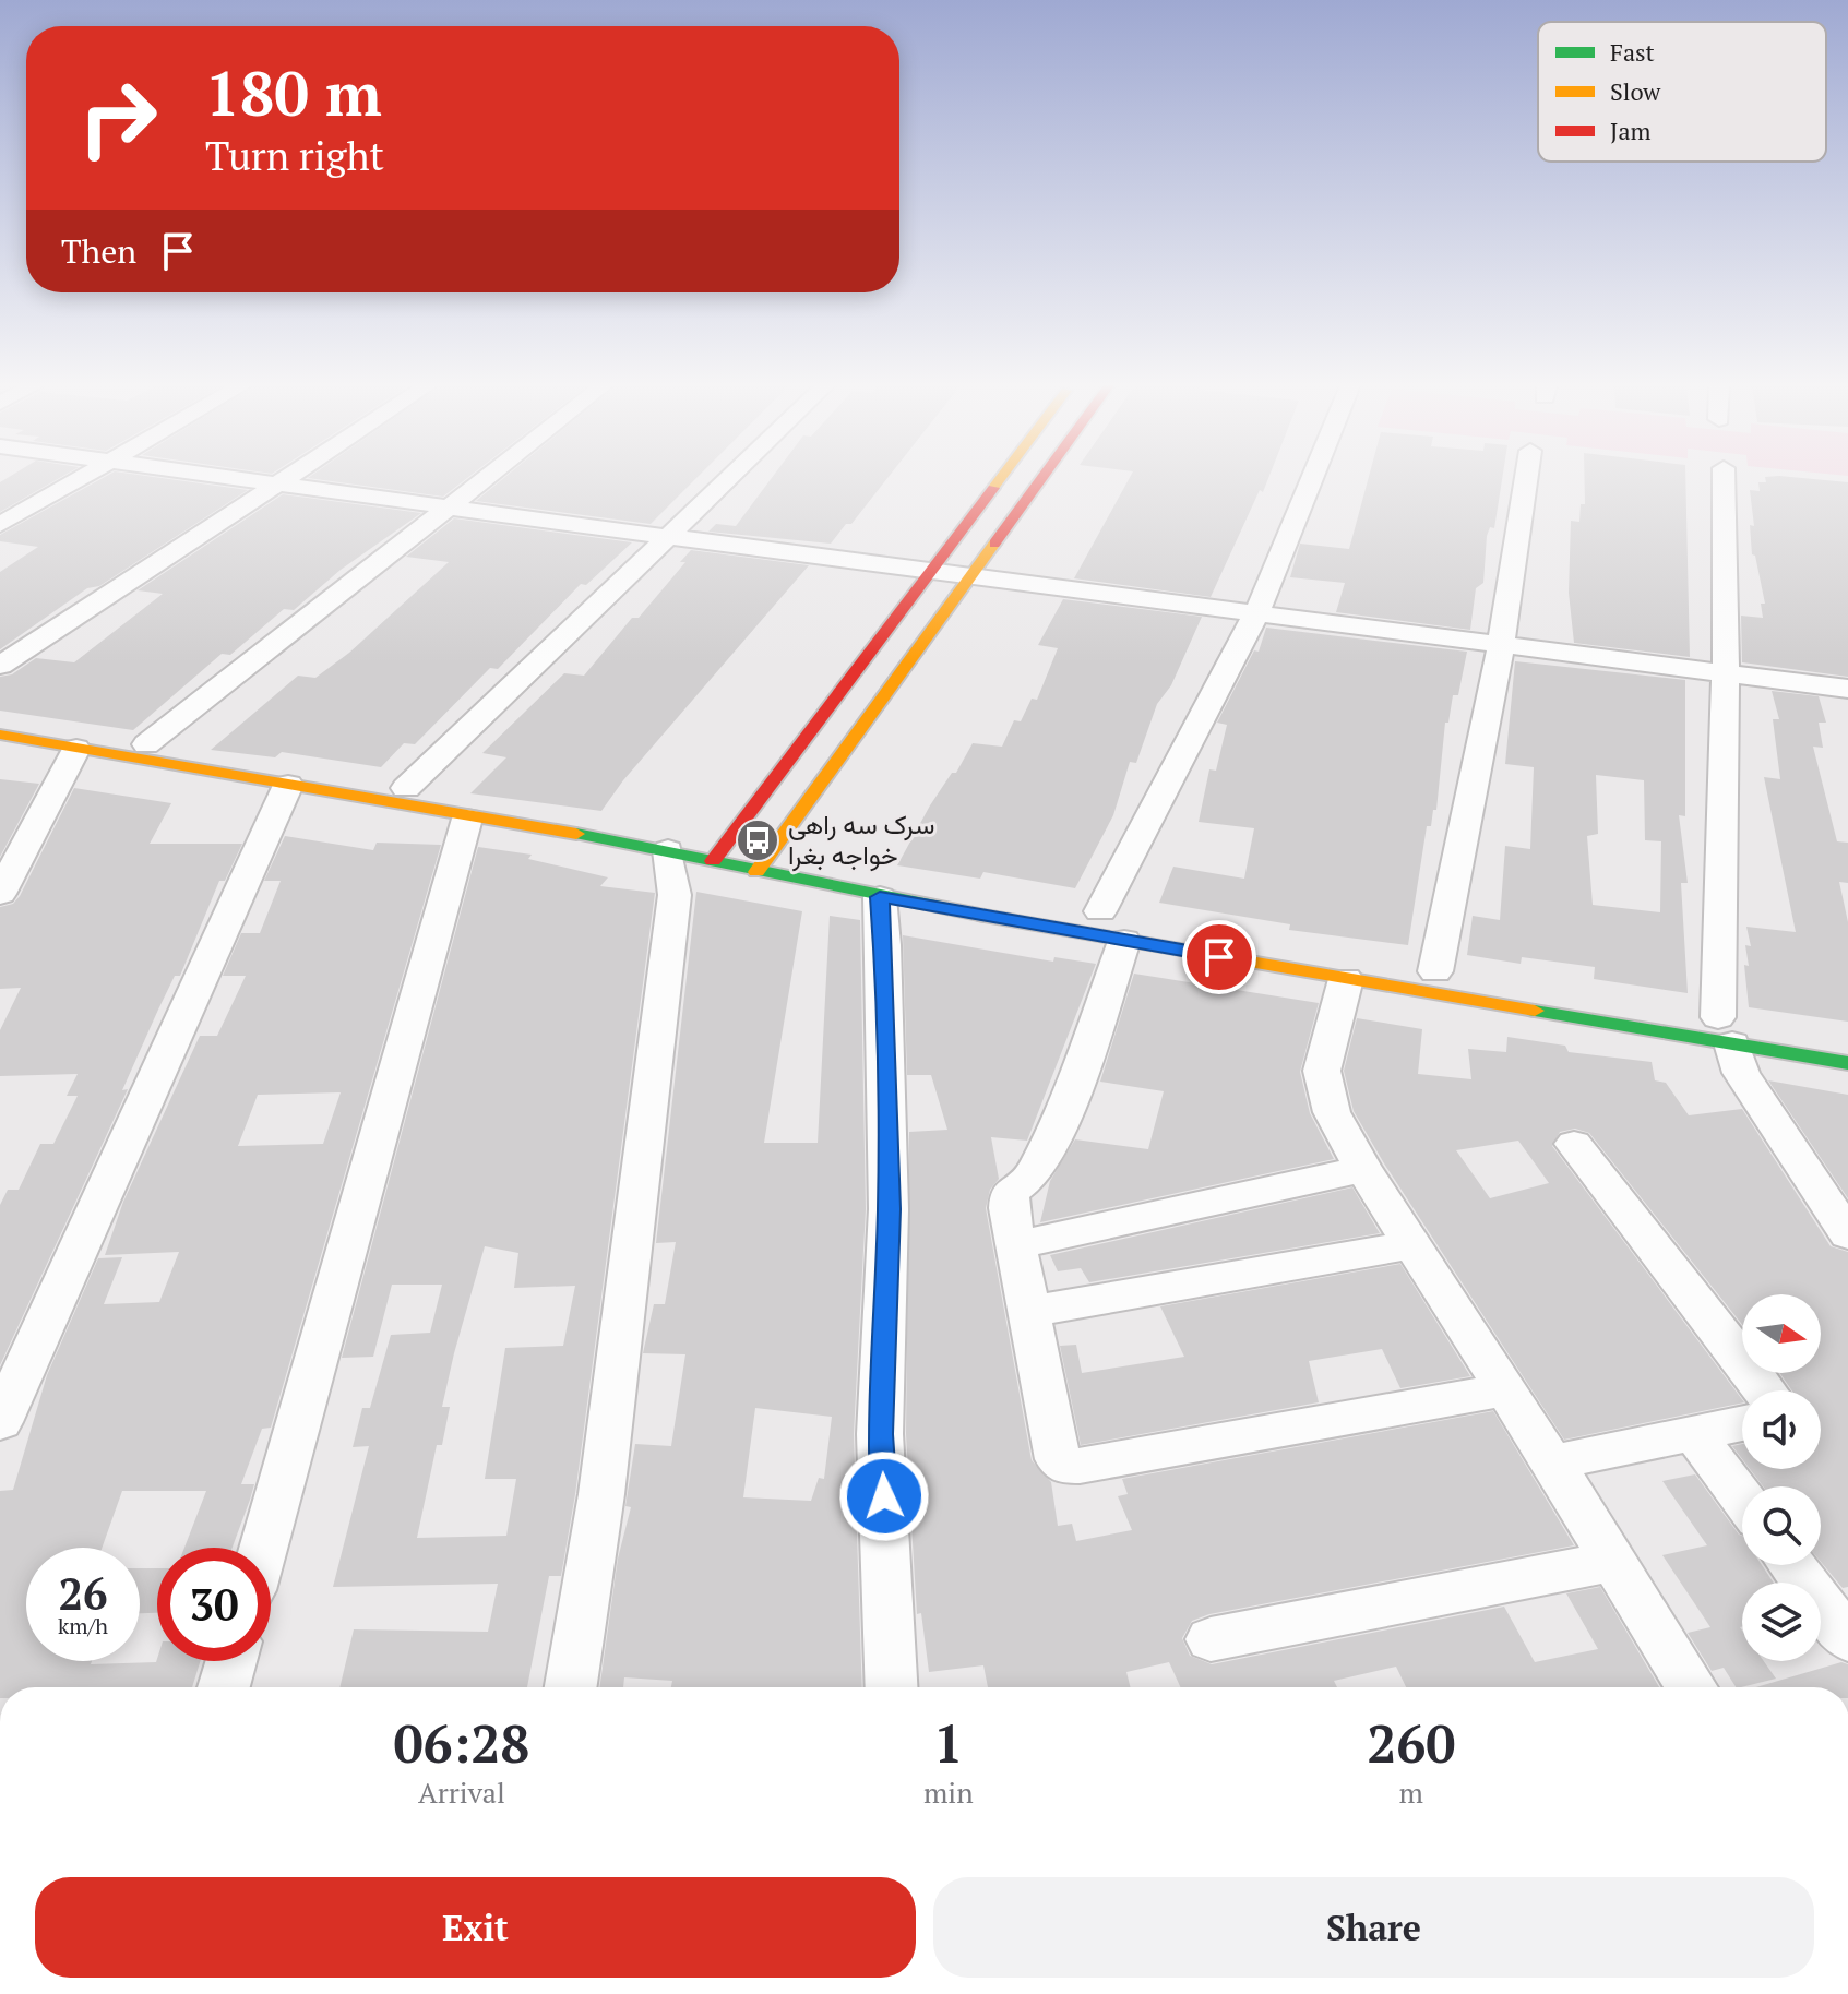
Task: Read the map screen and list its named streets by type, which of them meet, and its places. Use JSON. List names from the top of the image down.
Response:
{
  "places": {
    "bus stop": ["سرک سه راهی خواجه بغرا"]
  },
  "legend": ["Fast", "Slow", "Jam"],
  "north": "right",
  "page": {
    "turn": ["180 m", "Turn right"],
    "then": "Then",
    "speed": "26 km/h",
    "limit": "30",
    "eta": [
      "06:28",
      "Arrival",
      "1",
      "min",
      "260",
      "m"
    ],
    "buttons": ["Exit", "Share"]
  }
}
